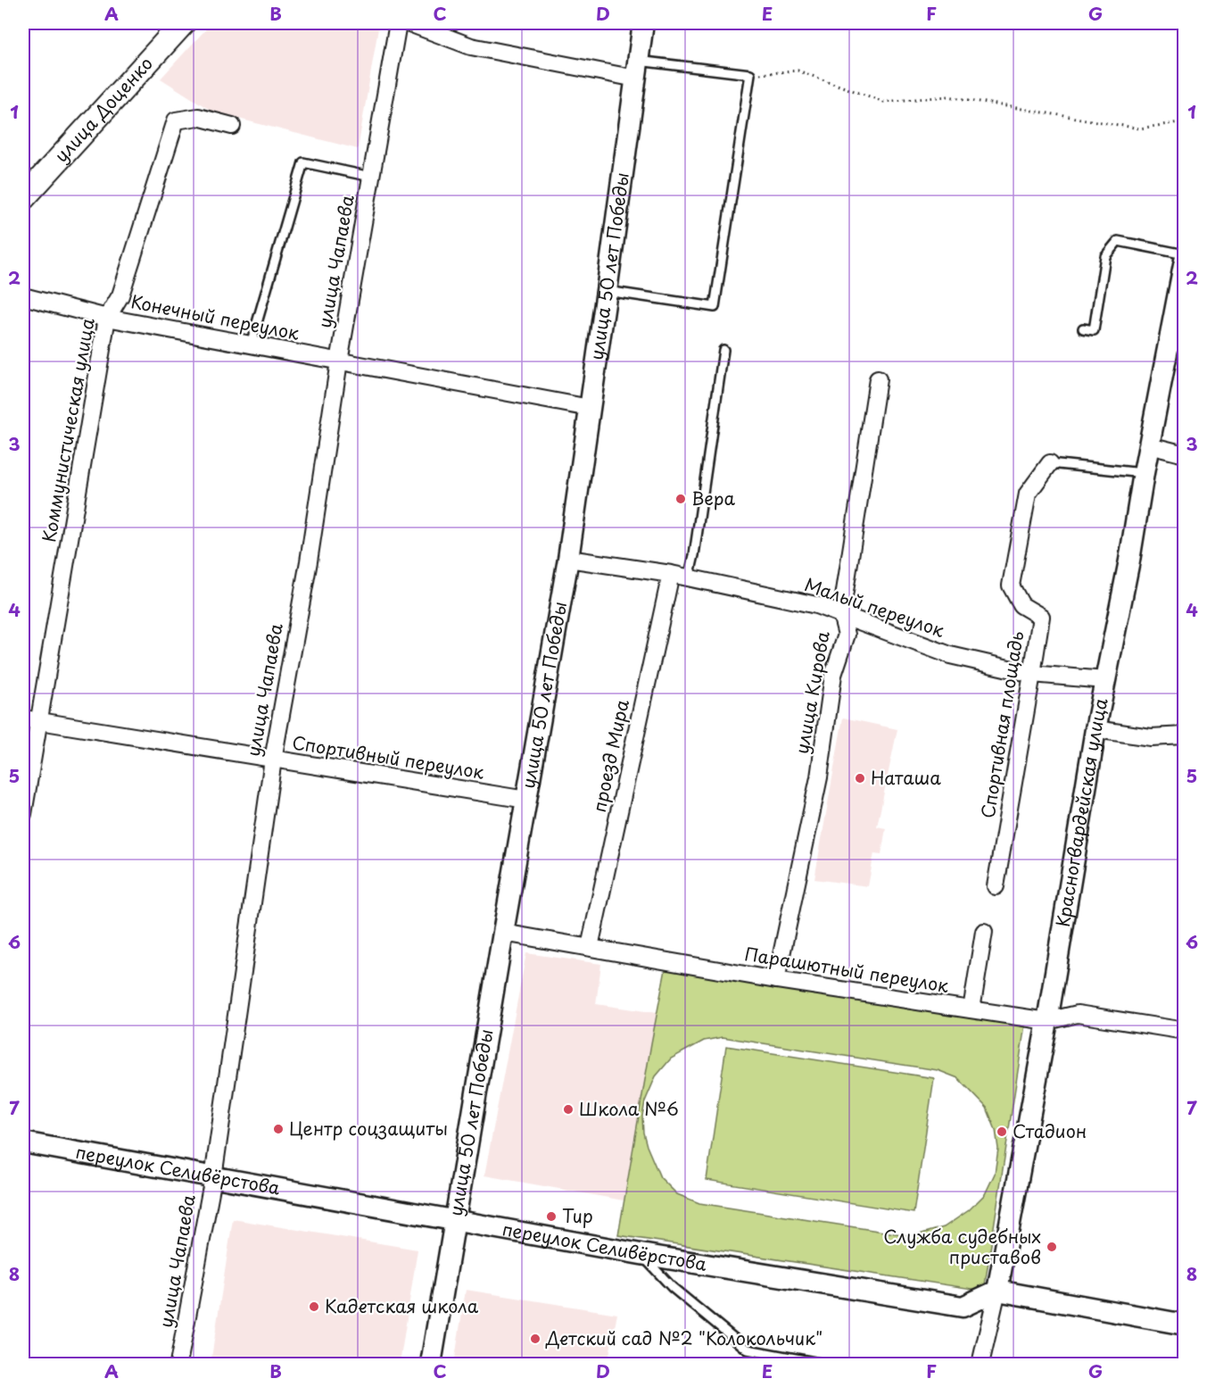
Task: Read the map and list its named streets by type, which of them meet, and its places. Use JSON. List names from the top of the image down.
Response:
{
  "streets": {
    "main road": ["улица Доценко"],
    "street": [
      "улица Чапаева",
      "улица 50 лет Победы",
      "Конечный переулок",
      "Коммунистическая улица",
      "Малый переулок",
      "улица Кирова",
      "Спортивная площадь",
      "проезд Мира",
      "Спортивный переулок",
      "Красногвардейская улица",
      "Парашютный переулок",
      "переулок Селивёрстова"
    ]
  },
  "crossings": [
    ["улица Чапаева", "Конечный переулок"],
    ["улица Чапаева", "Спортивный переулок"],
    ["улица Чапаева", "переулок Селивёрстова"],
    ["улица 50 лет Победы", "Конечный переулок"],
    ["улица 50 лет Победы", "Малый переулок"],
    ["улица 50 лет Победы", "Спортивный переулок"],
    ["улица 50 лет Победы", "Парашютный переулок"],
    ["улица 50 лет Победы", "переулок Селивёрстова"],
    ["Конечный переулок", "Коммунистическая улица"],
    ["Коммунистическая улица", "Спортивный переулок"],
    ["Малый переулок", "улица Кирова"],
    ["Малый переулок", "Спортивная площадь"],
    ["Малый переулок", "проезд Мира"],
    ["Малый переулок", "Красногвардейская улица"],
    ["улица Кирова", "Парашютный переулок"],
    ["проезд Мира", "Парашютный переулок"],
    ["Красногвардейская улица", "Парашютный переулок"],
    ["Красногвардейская улица", "переулок Селивёрстова"]
  ],
  "places": [
    "Вера",
    "Наташа",
    "Школа №6",
    "Центр соцзащиты",
    "Стадион",
    "Тир",
    "Служба судебных приставов",
    "Кадетская школа",
    "Детский сад №2 \"Колокольчик\""
  ],
  "grid": {
    "columns": [
      "A",
      "B",
      "C",
      "D",
      "E",
      "F",
      "G"
    ],
    "rows": [
      "1",
      "2",
      "3",
      "4",
      "5",
      "6",
      "7",
      "8"
    ]
  }
}
